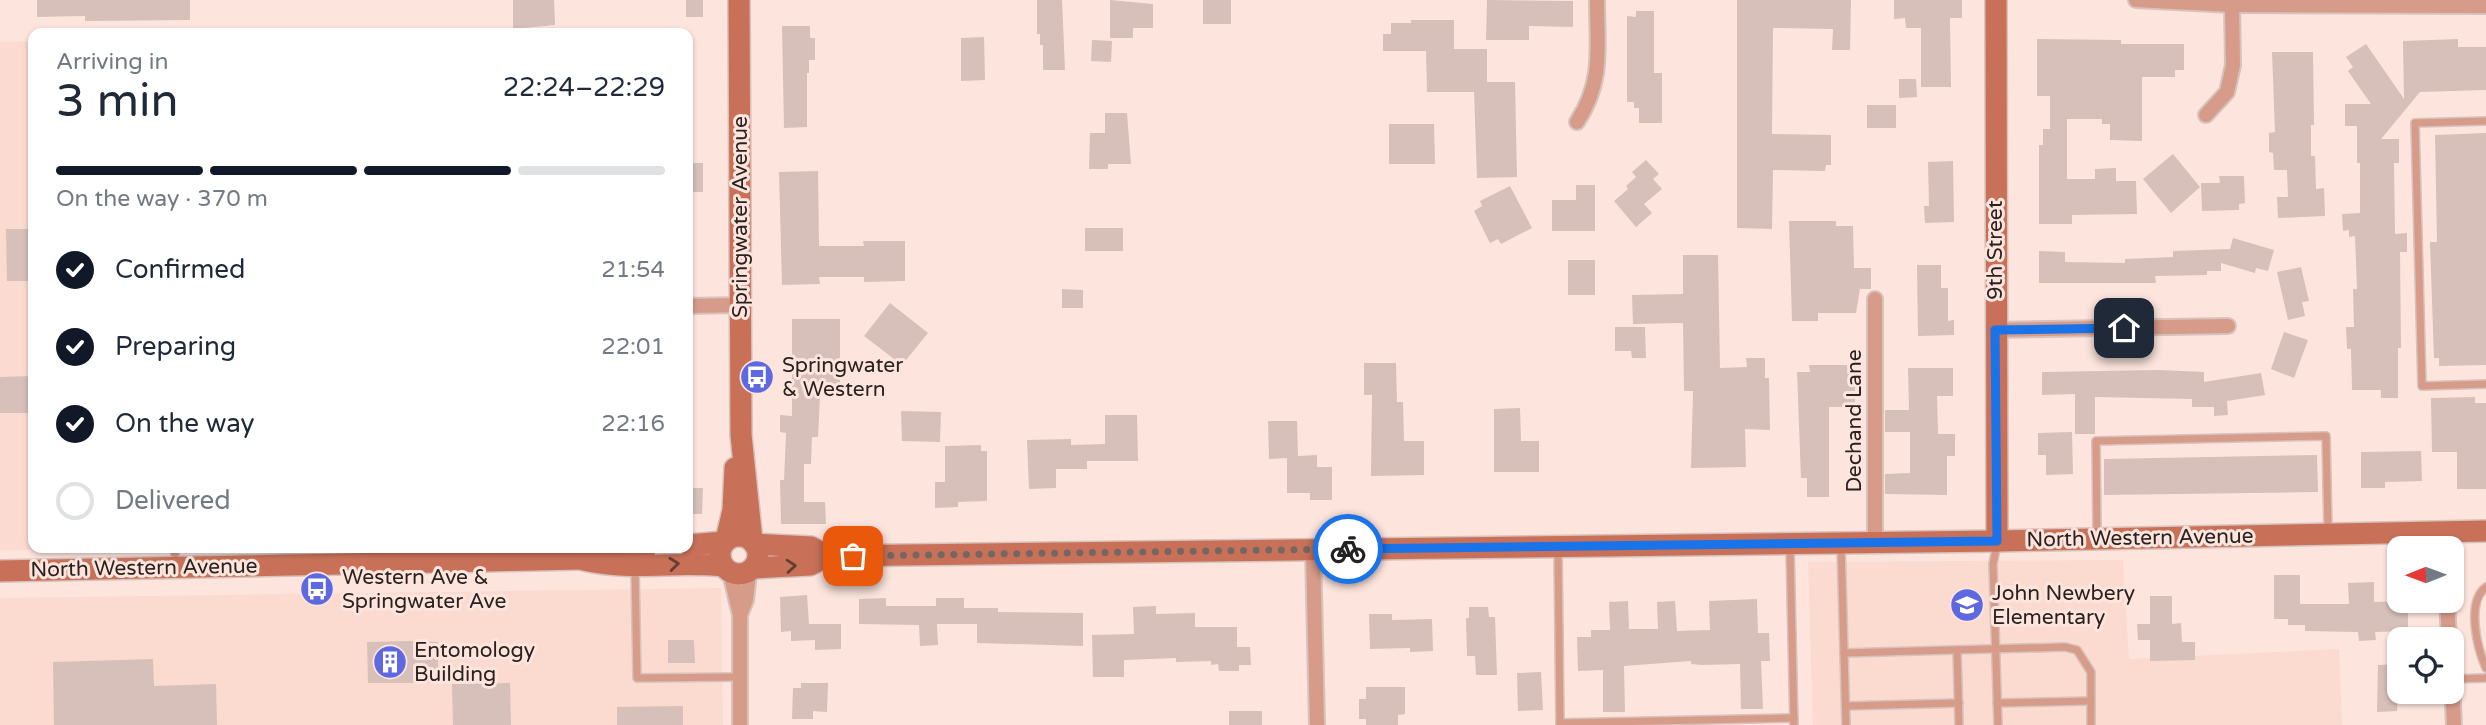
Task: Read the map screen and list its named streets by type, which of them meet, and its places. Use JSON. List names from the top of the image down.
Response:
{
  "streets": {
    "main road": ["Springwater Avenue", "9th Street", "North Western Avenue"],
    "street": ["Dechand Lane"]
  },
  "crossings": [
    ["Springwater Avenue", "North Western Avenue"],
    ["9th Street", "North Western Avenue"],
    ["Dechand Lane", "North Western Avenue"]
  ],
  "places": {
    "bus stop": ["Springwater & Western", "Western Ave & Springwater Ave"],
    "school or university": ["John Newbery Elementary"],
    "building": ["Entomology Building"]
  },
  "north": "left",
  "page": {
    "heading": ["3 min", "Arriving in", "22:24–22:29"],
    "bar": "On the way · 370 m",
    "list": [
      ["Confirmed", "21:54"],
      ["Preparing", "22:01"],
      ["On the way", "22:16"],
      "Delivered"
    ]
  }
}
